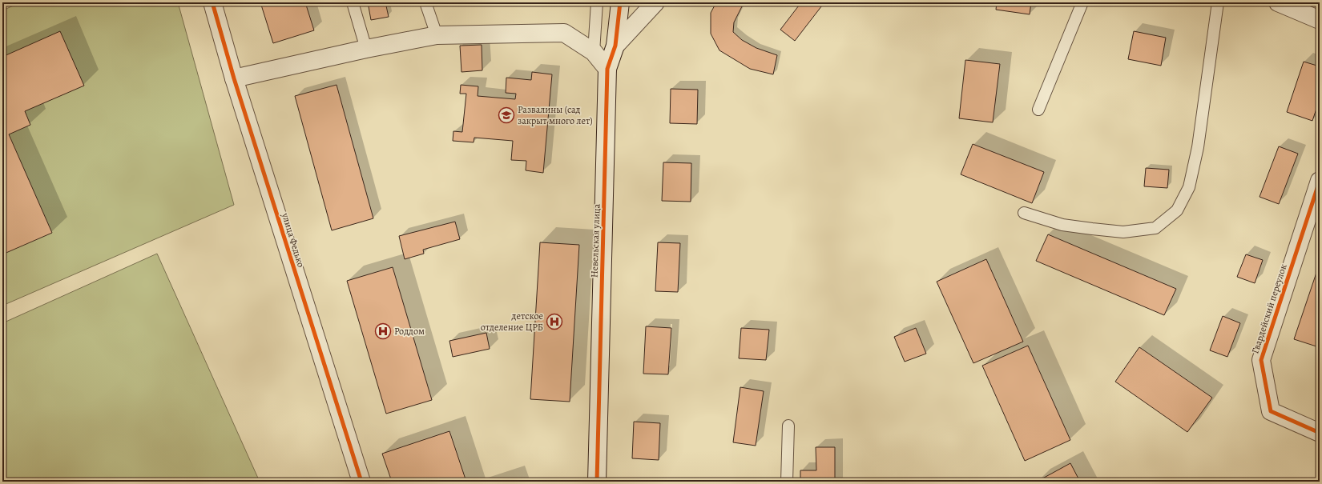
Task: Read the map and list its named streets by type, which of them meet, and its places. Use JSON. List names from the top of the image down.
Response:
{
  "streets": {
    "street": ["улица Федько", "Невельская улица", "Гвардейский переулок"]
  },
  "places": {
    "school or university": ["Развалины (сад закрыт много лет)"],
    "hospital": ["детское отделение ЦРБ", "Роддом"]
  }
}
